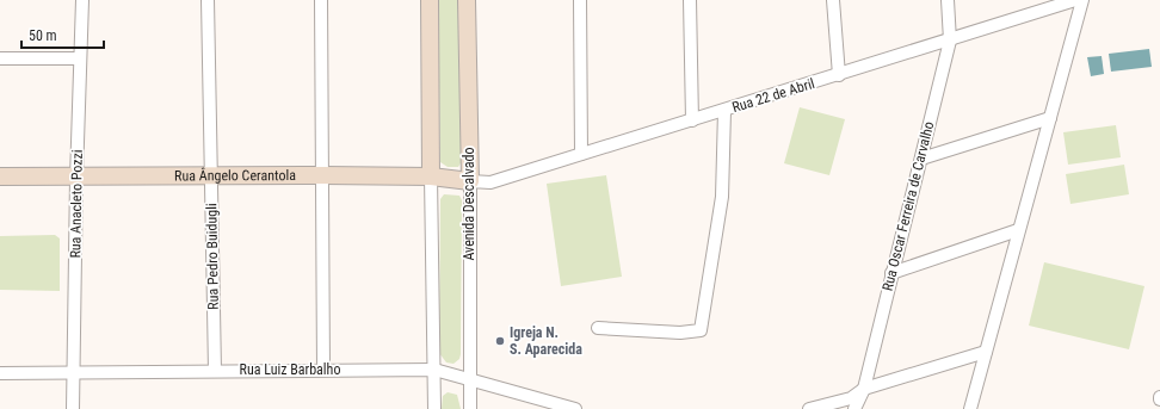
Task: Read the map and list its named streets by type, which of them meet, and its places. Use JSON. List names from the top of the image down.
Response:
{
  "streets": {
    "street": [
      "Rua 22 de Abril",
      "Rua Ângelo Cerantola",
      "Rua Anacleto Pozzi",
      "Avenida Descalvado",
      "Rua Oscar Ferreira de Carvalho",
      "Rua Pedro Buidugli",
      "Rua Luiz Barbalho"
    ]
  },
  "crossings": [
    ["Rua 22 de Abril", "Rua Ângelo Cerantola"],
    ["Rua 22 de Abril", "Avenida Descalvado"],
    ["Rua 22 de Abril", "Rua Oscar Ferreira de Carvalho"],
    ["Rua Ângelo Cerantola", "Rua Anacleto Pozzi"],
    ["Rua Ângelo Cerantola", "Avenida Descalvado"],
    ["Rua Ângelo Cerantola", "Rua Pedro Buidugli"],
    ["Rua Anacleto Pozzi", "Rua Luiz Barbalho"],
    ["Avenida Descalvado", "Rua Luiz Barbalho"],
    ["Rua Pedro Buidugli", "Rua Luiz Barbalho"]
  ],
  "places": ["Igreja N. S. Aparecida"],
  "scale_bar": "50 m"
}
